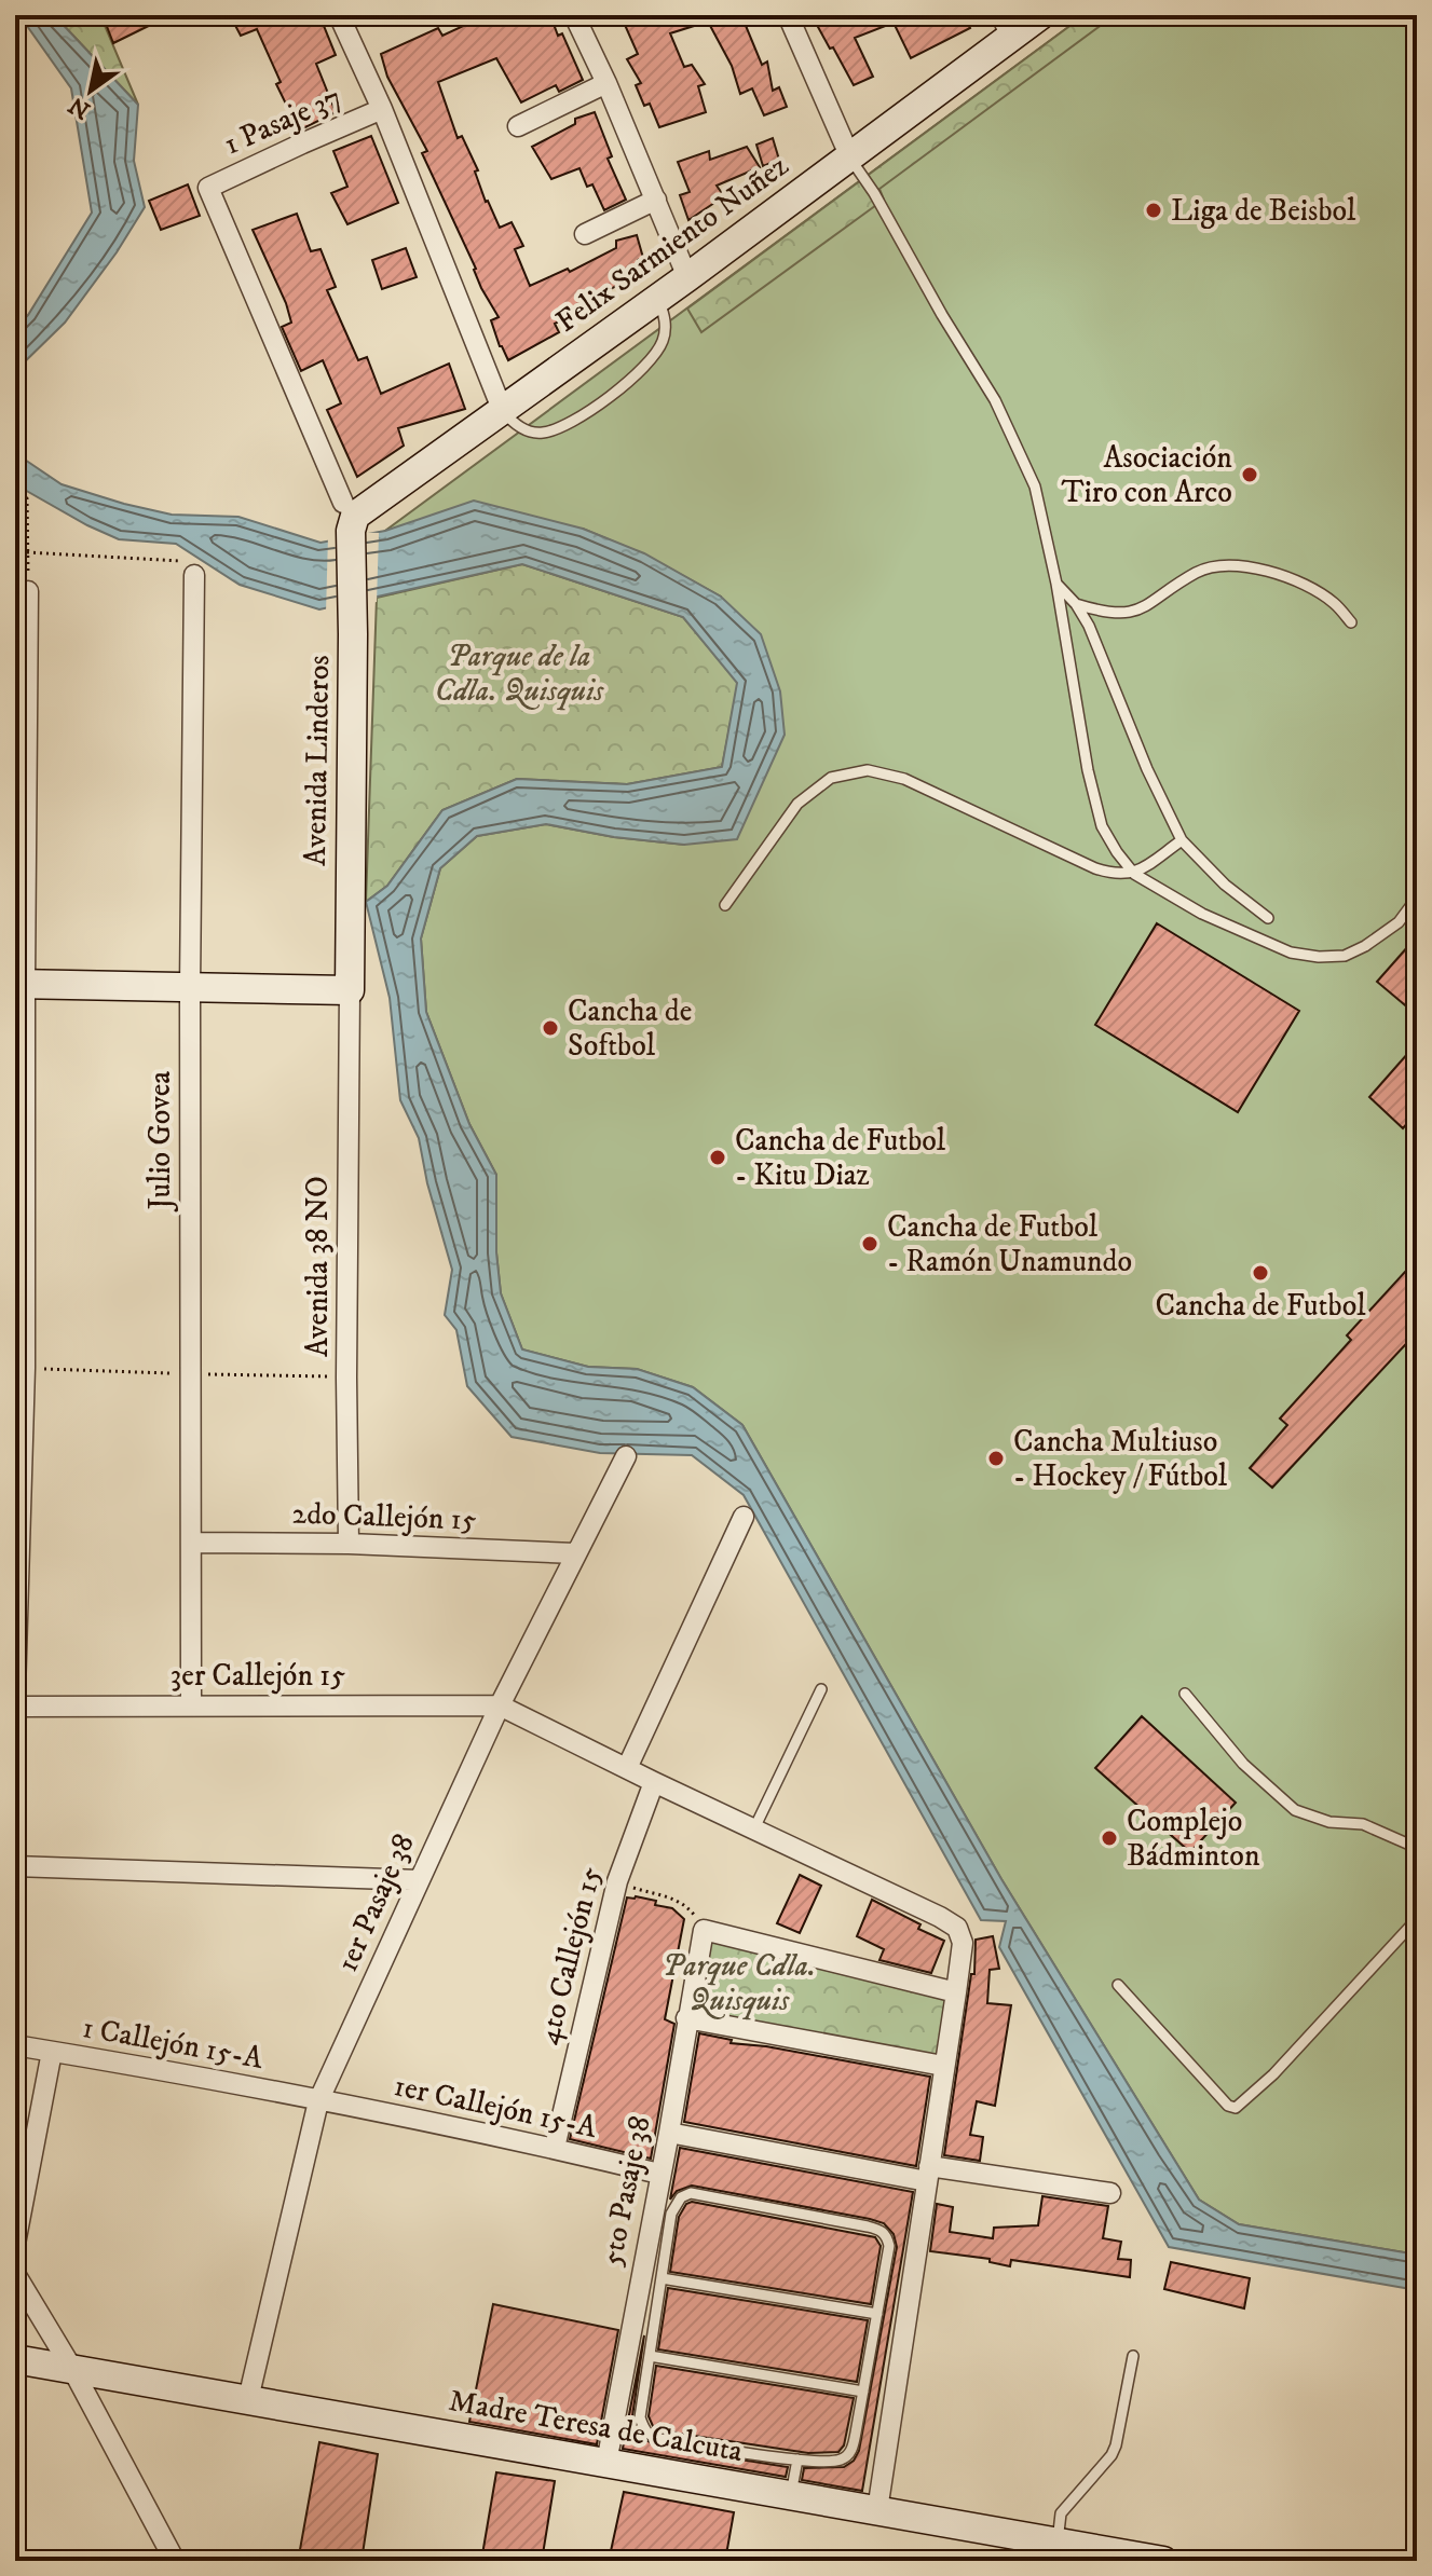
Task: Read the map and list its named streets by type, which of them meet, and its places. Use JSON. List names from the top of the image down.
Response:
{
  "streets": {
    "street": [
      "1 Pasaje 37",
      "Felix Sarmiento Nuñez",
      "Avenida Linderos",
      "Julio Govea",
      "Avenida 38 NO",
      "2do Callejón 15",
      "3er Callejón 15",
      "1er Pasaje 38",
      "4to Callejón 15",
      "1 Callejón 15-A",
      "1er Callejón 15-A",
      "5to Pasaje 38",
      "Madre Teresa de Calcuta"
    ]
  },
  "crossings": [
    ["Felix Sarmiento Nuñez", "Avenida Linderos"],
    ["Avenida Linderos", "Avenida 38 NO"],
    ["Julio Govea", "2do Callejón 15"],
    ["Julio Govea", "3er Callejón 15"],
    ["Avenida 38 NO", "2do Callejón 15"],
    ["2do Callejón 15", "1er Pasaje 38"],
    ["3er Callejón 15", "1er Pasaje 38"],
    ["1er Pasaje 38", "1 Callejón 15-A"],
    ["1er Pasaje 38", "1er Callejón 15-A"],
    ["1er Pasaje 38", "Madre Teresa de Calcuta"],
    ["4to Callejón 15", "1er Callejón 15-A"],
    ["1 Callejón 15-A", "1er Callejón 15-A"],
    ["1er Callejón 15-A", "5to Pasaje 38"],
    ["5to Pasaje 38", "Madre Teresa de Calcuta"]
  ],
  "parks": ["Parque de la Cdla. Quisquis", "Parque Cdla. Quisquis"],
  "places": [
    "Liga de Beisbol",
    "Asociación Tiro con Arco",
    "Cancha de Softbol",
    "Cancha de Futbol - Kitu Diaz",
    "Cancha de Futbol - Ramón Unamundo",
    "Cancha de Futbol",
    "Cancha Multiuso - Hockey / Fútbol",
    "Complejo Bádminton"
  ],
  "north": "bottom left"
}
